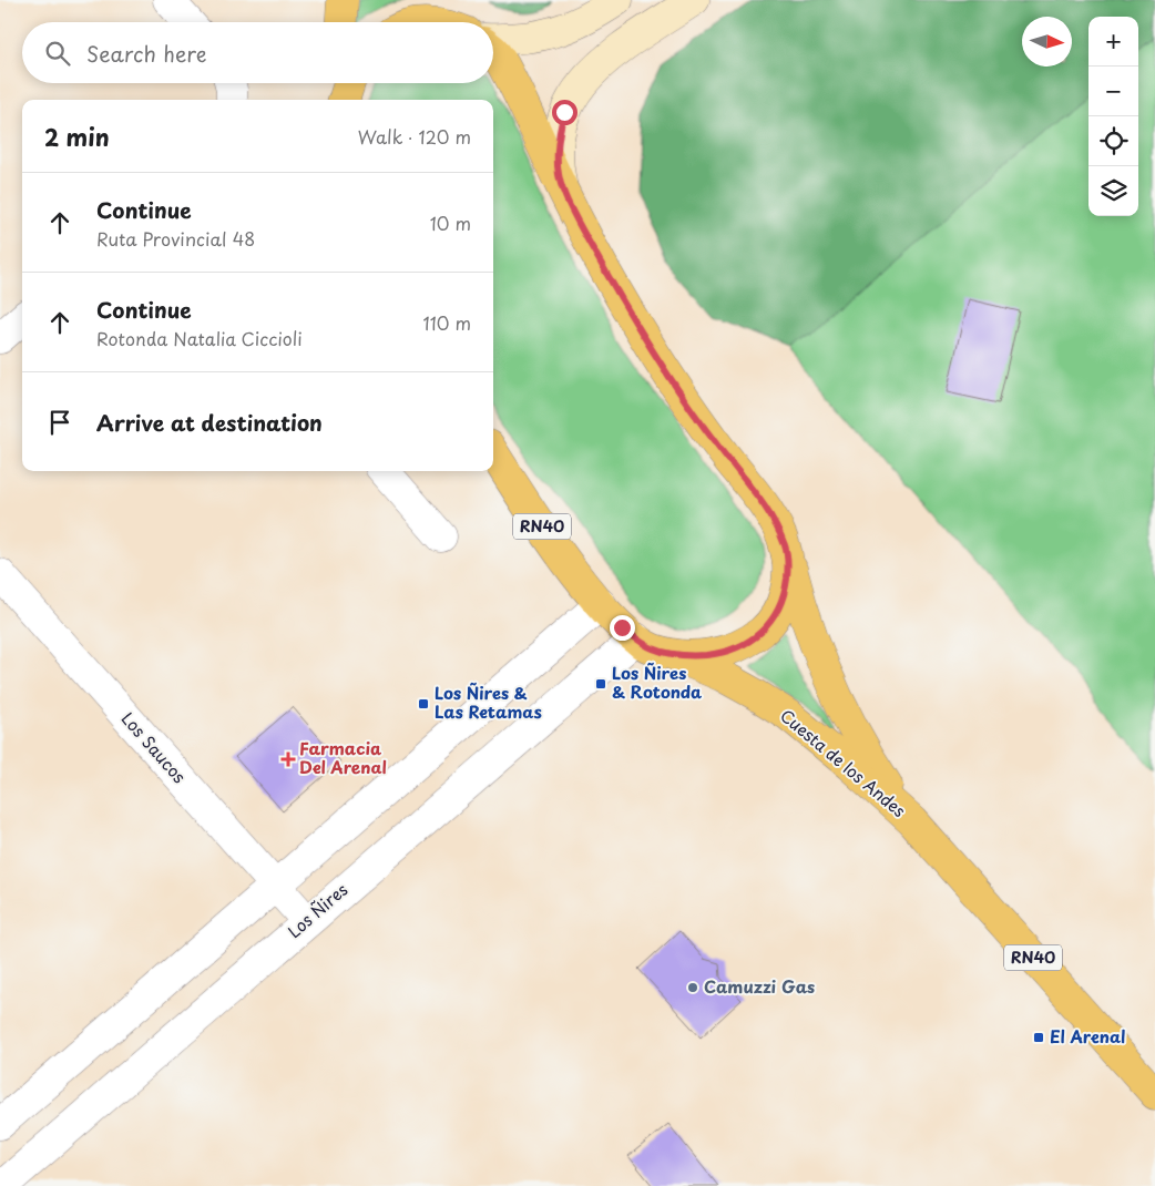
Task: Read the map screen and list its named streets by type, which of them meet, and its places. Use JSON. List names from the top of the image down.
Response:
{
  "streets": {
    "main road": ["RN40", "Cuesta de los Andes"],
    "street": ["Los Saucos", "Los Ñires"]
  },
  "crossings": [
    ["RN40", "Cuesta de los Andes"],
    ["RN40", "Los Ñires"],
    ["Los Saucos", "Los Ñires"],
    ["Cuesta de los Andes", "Los Ñires"]
  ],
  "places": {
    "transit": ["Los Ñires & Rotonda", "Los Ñires & Las Retamas", "El Arenal"],
    "health": ["Farmacia Del Arenal"],
    "other": ["Camuzzi Gas"]
  },
  "north": "right",
  "page": {
    "map_buttons": ["+", "−"],
    "search": "Search here",
    "heading": ["2 min", "Walk · 120 m"],
    "list": [
      ["Continue", "Ruta Provincial 48", "10 m"],
      ["Continue", "Rotonda Natalia Ciccioli", "110 m"],
      "Arrive at destination"
    ]
  }
}
